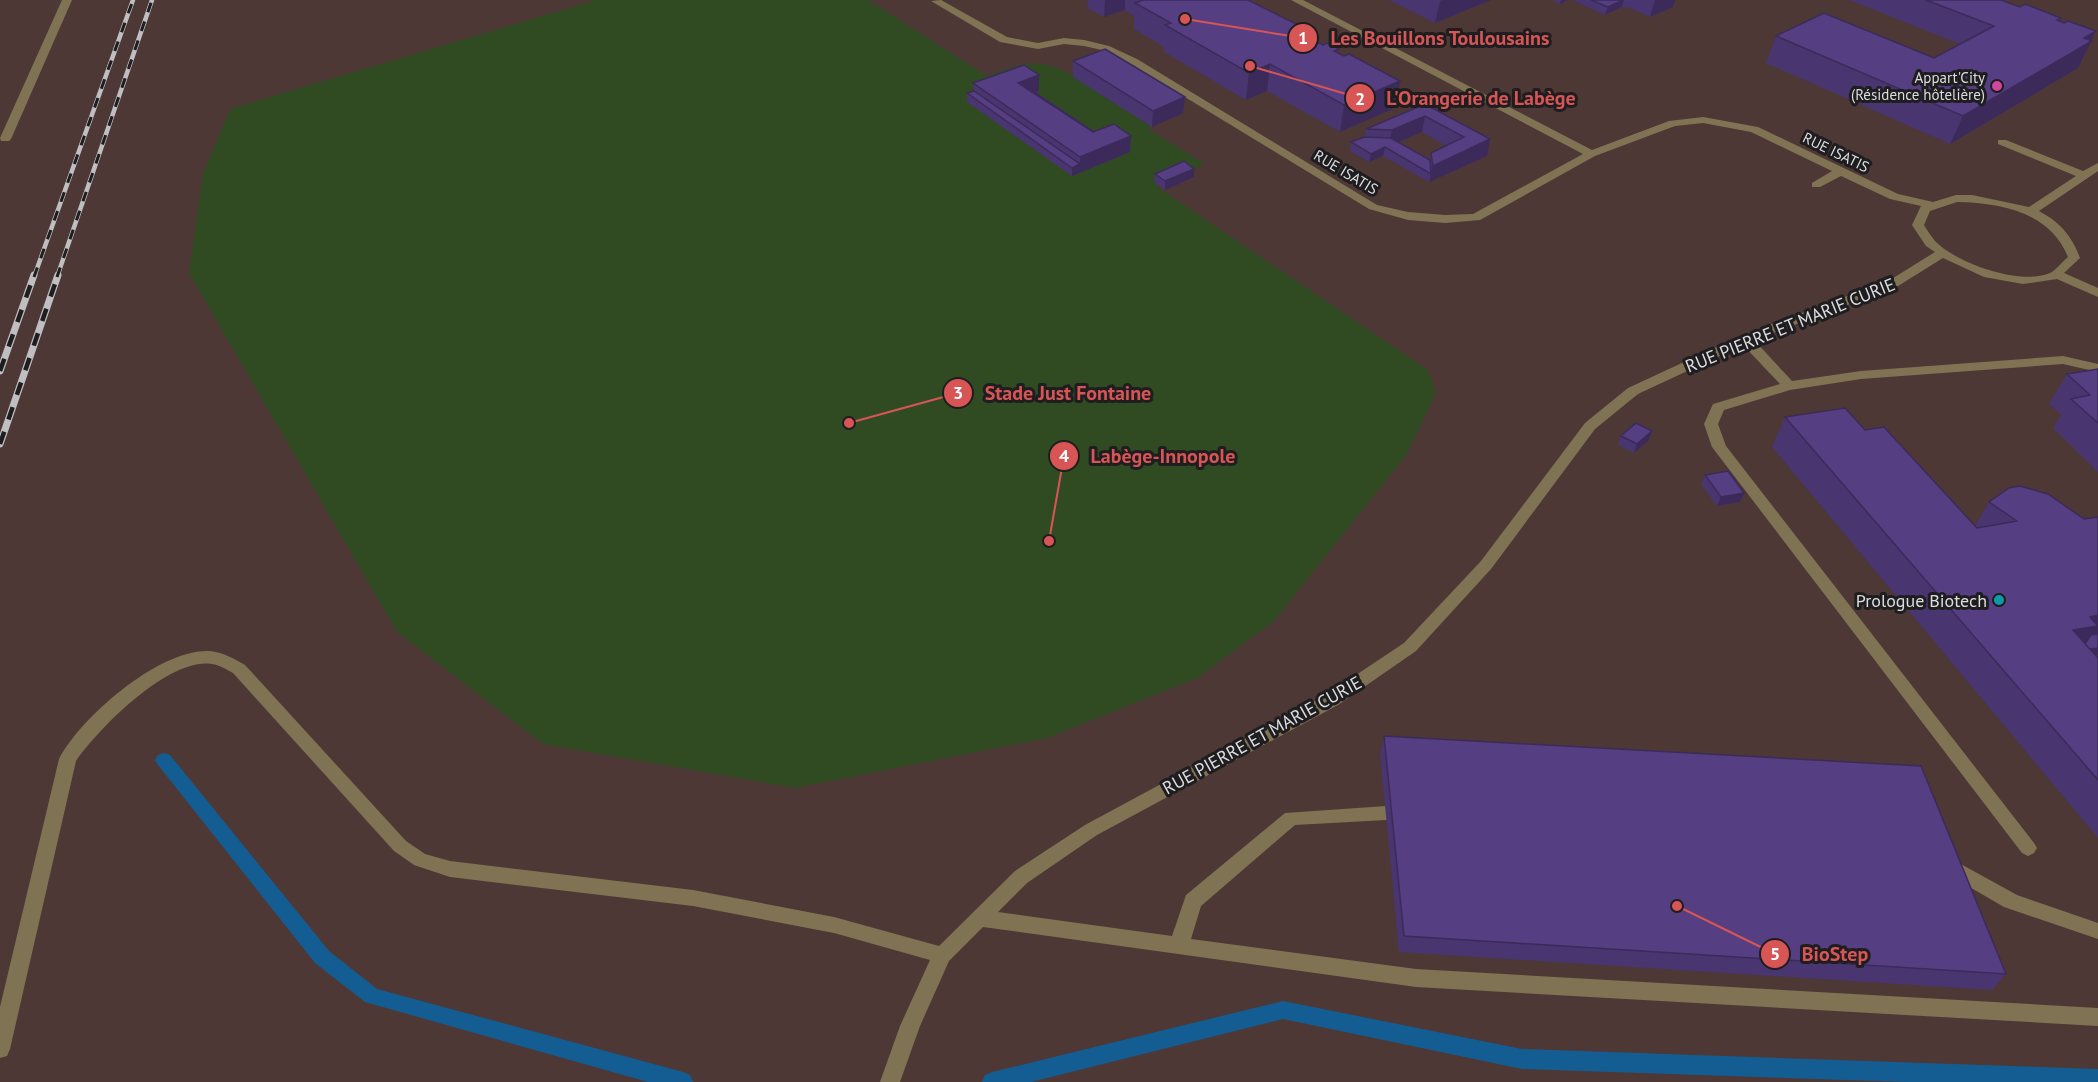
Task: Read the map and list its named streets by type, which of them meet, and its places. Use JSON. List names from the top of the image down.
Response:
{
  "streets": {
    "street": ["RUE ISATIS", "RUE PIERRE ET MARIE CURIE"]
  },
  "places": [
    "Les Bouillons Toulousains",
    "L'Orangerie de Labège",
    "Appart'City (Résidence hôtelière)",
    "Stade Just Fontaine",
    "Labège-Innopole",
    "Prologue Biotech",
    "BioStep"
  ]
}
